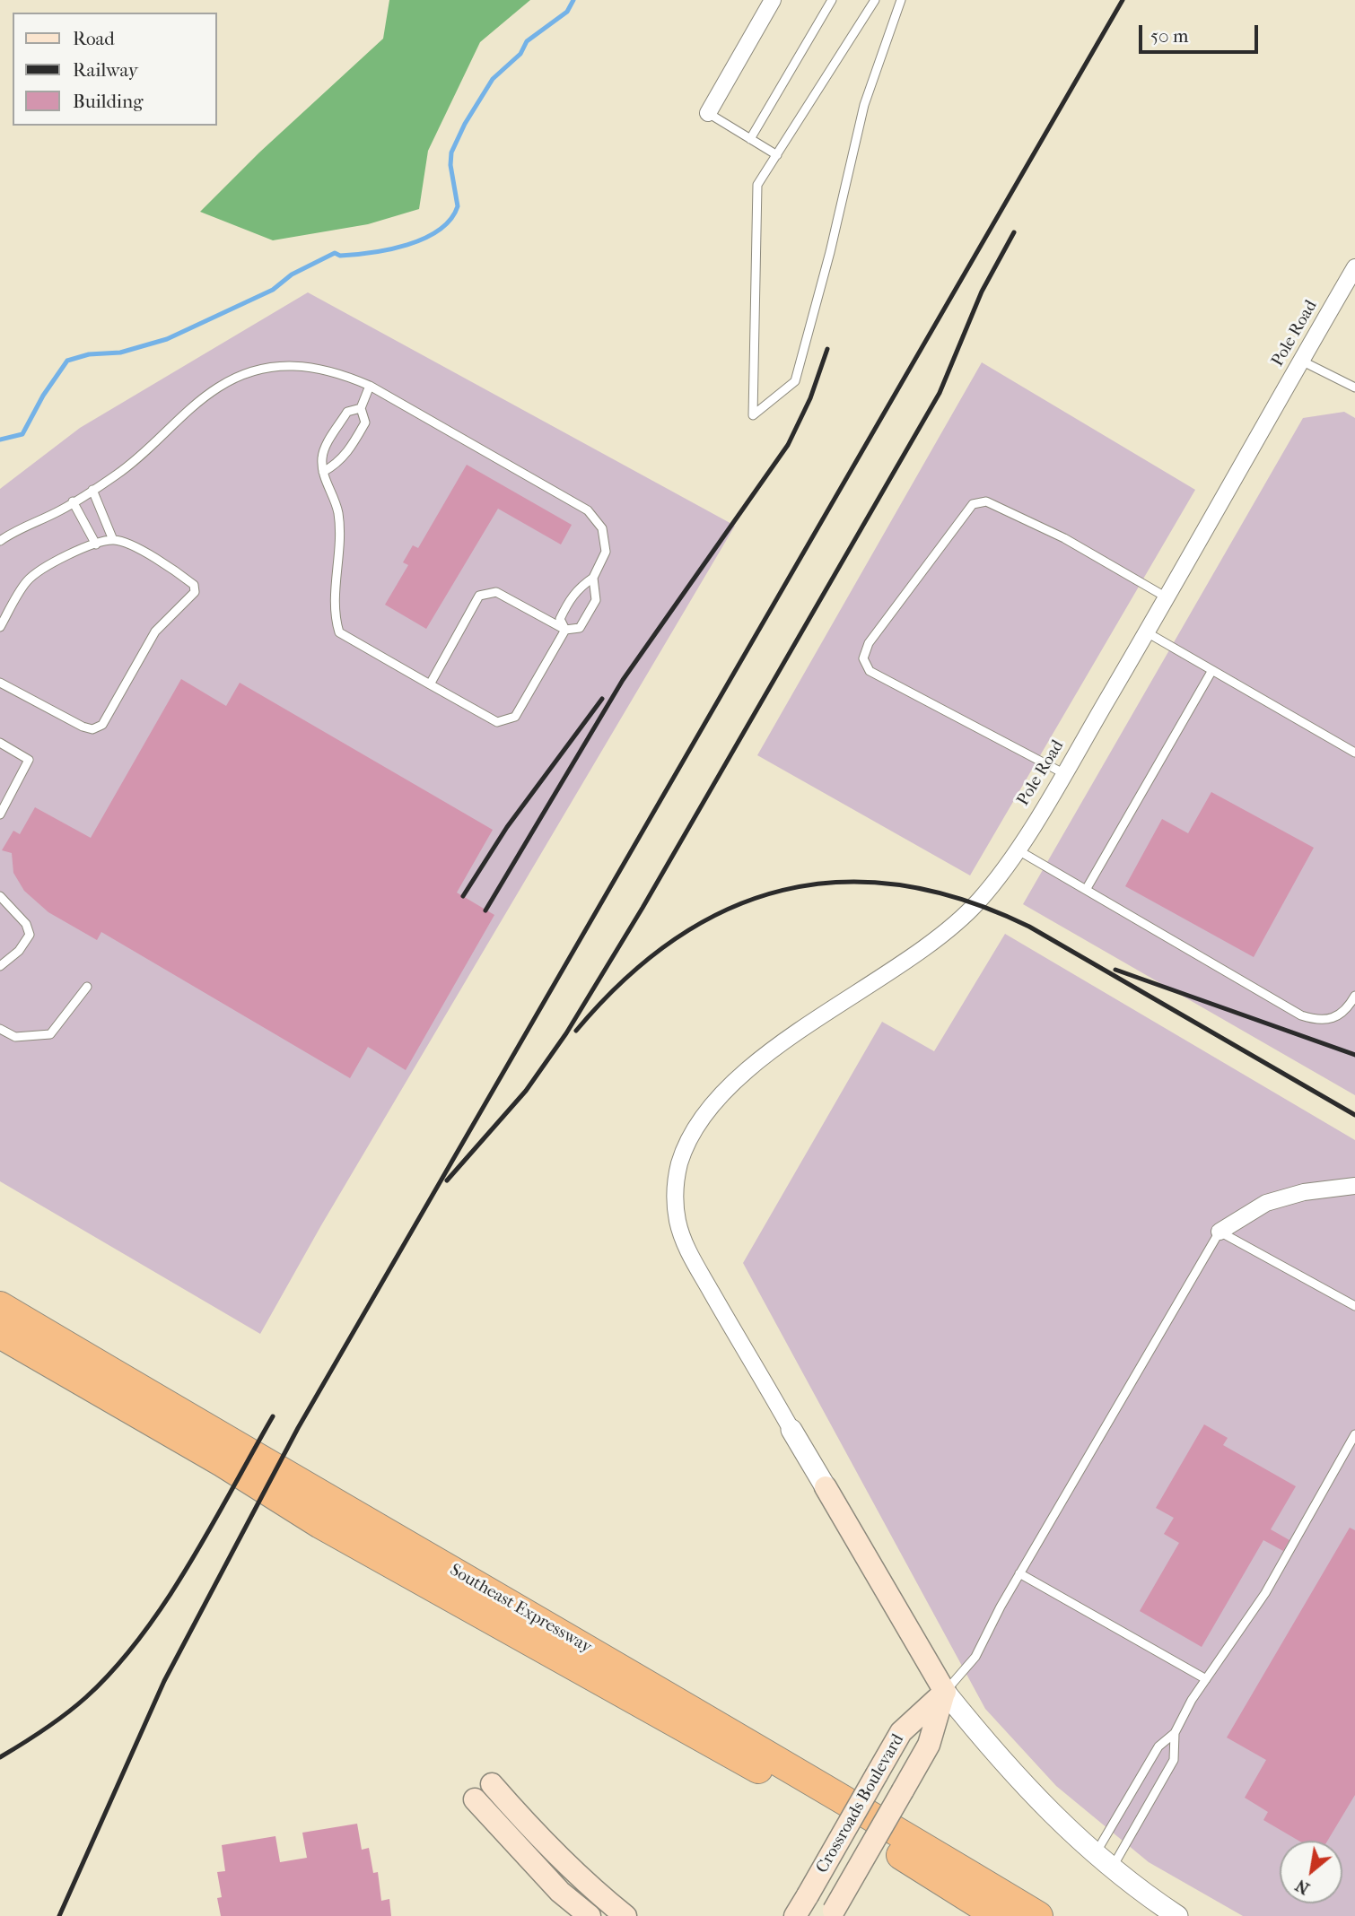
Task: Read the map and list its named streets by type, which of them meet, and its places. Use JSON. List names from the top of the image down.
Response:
{
  "streets": {
    "highway": ["Southeast Expressway"],
    "main road": ["Crossroads Boulevard"],
    "street": ["Pole Road"]
  },
  "legend": ["Road", "Railway", "Building"],
  "scale_bar": "50 m",
  "north": "bottom left"
}
